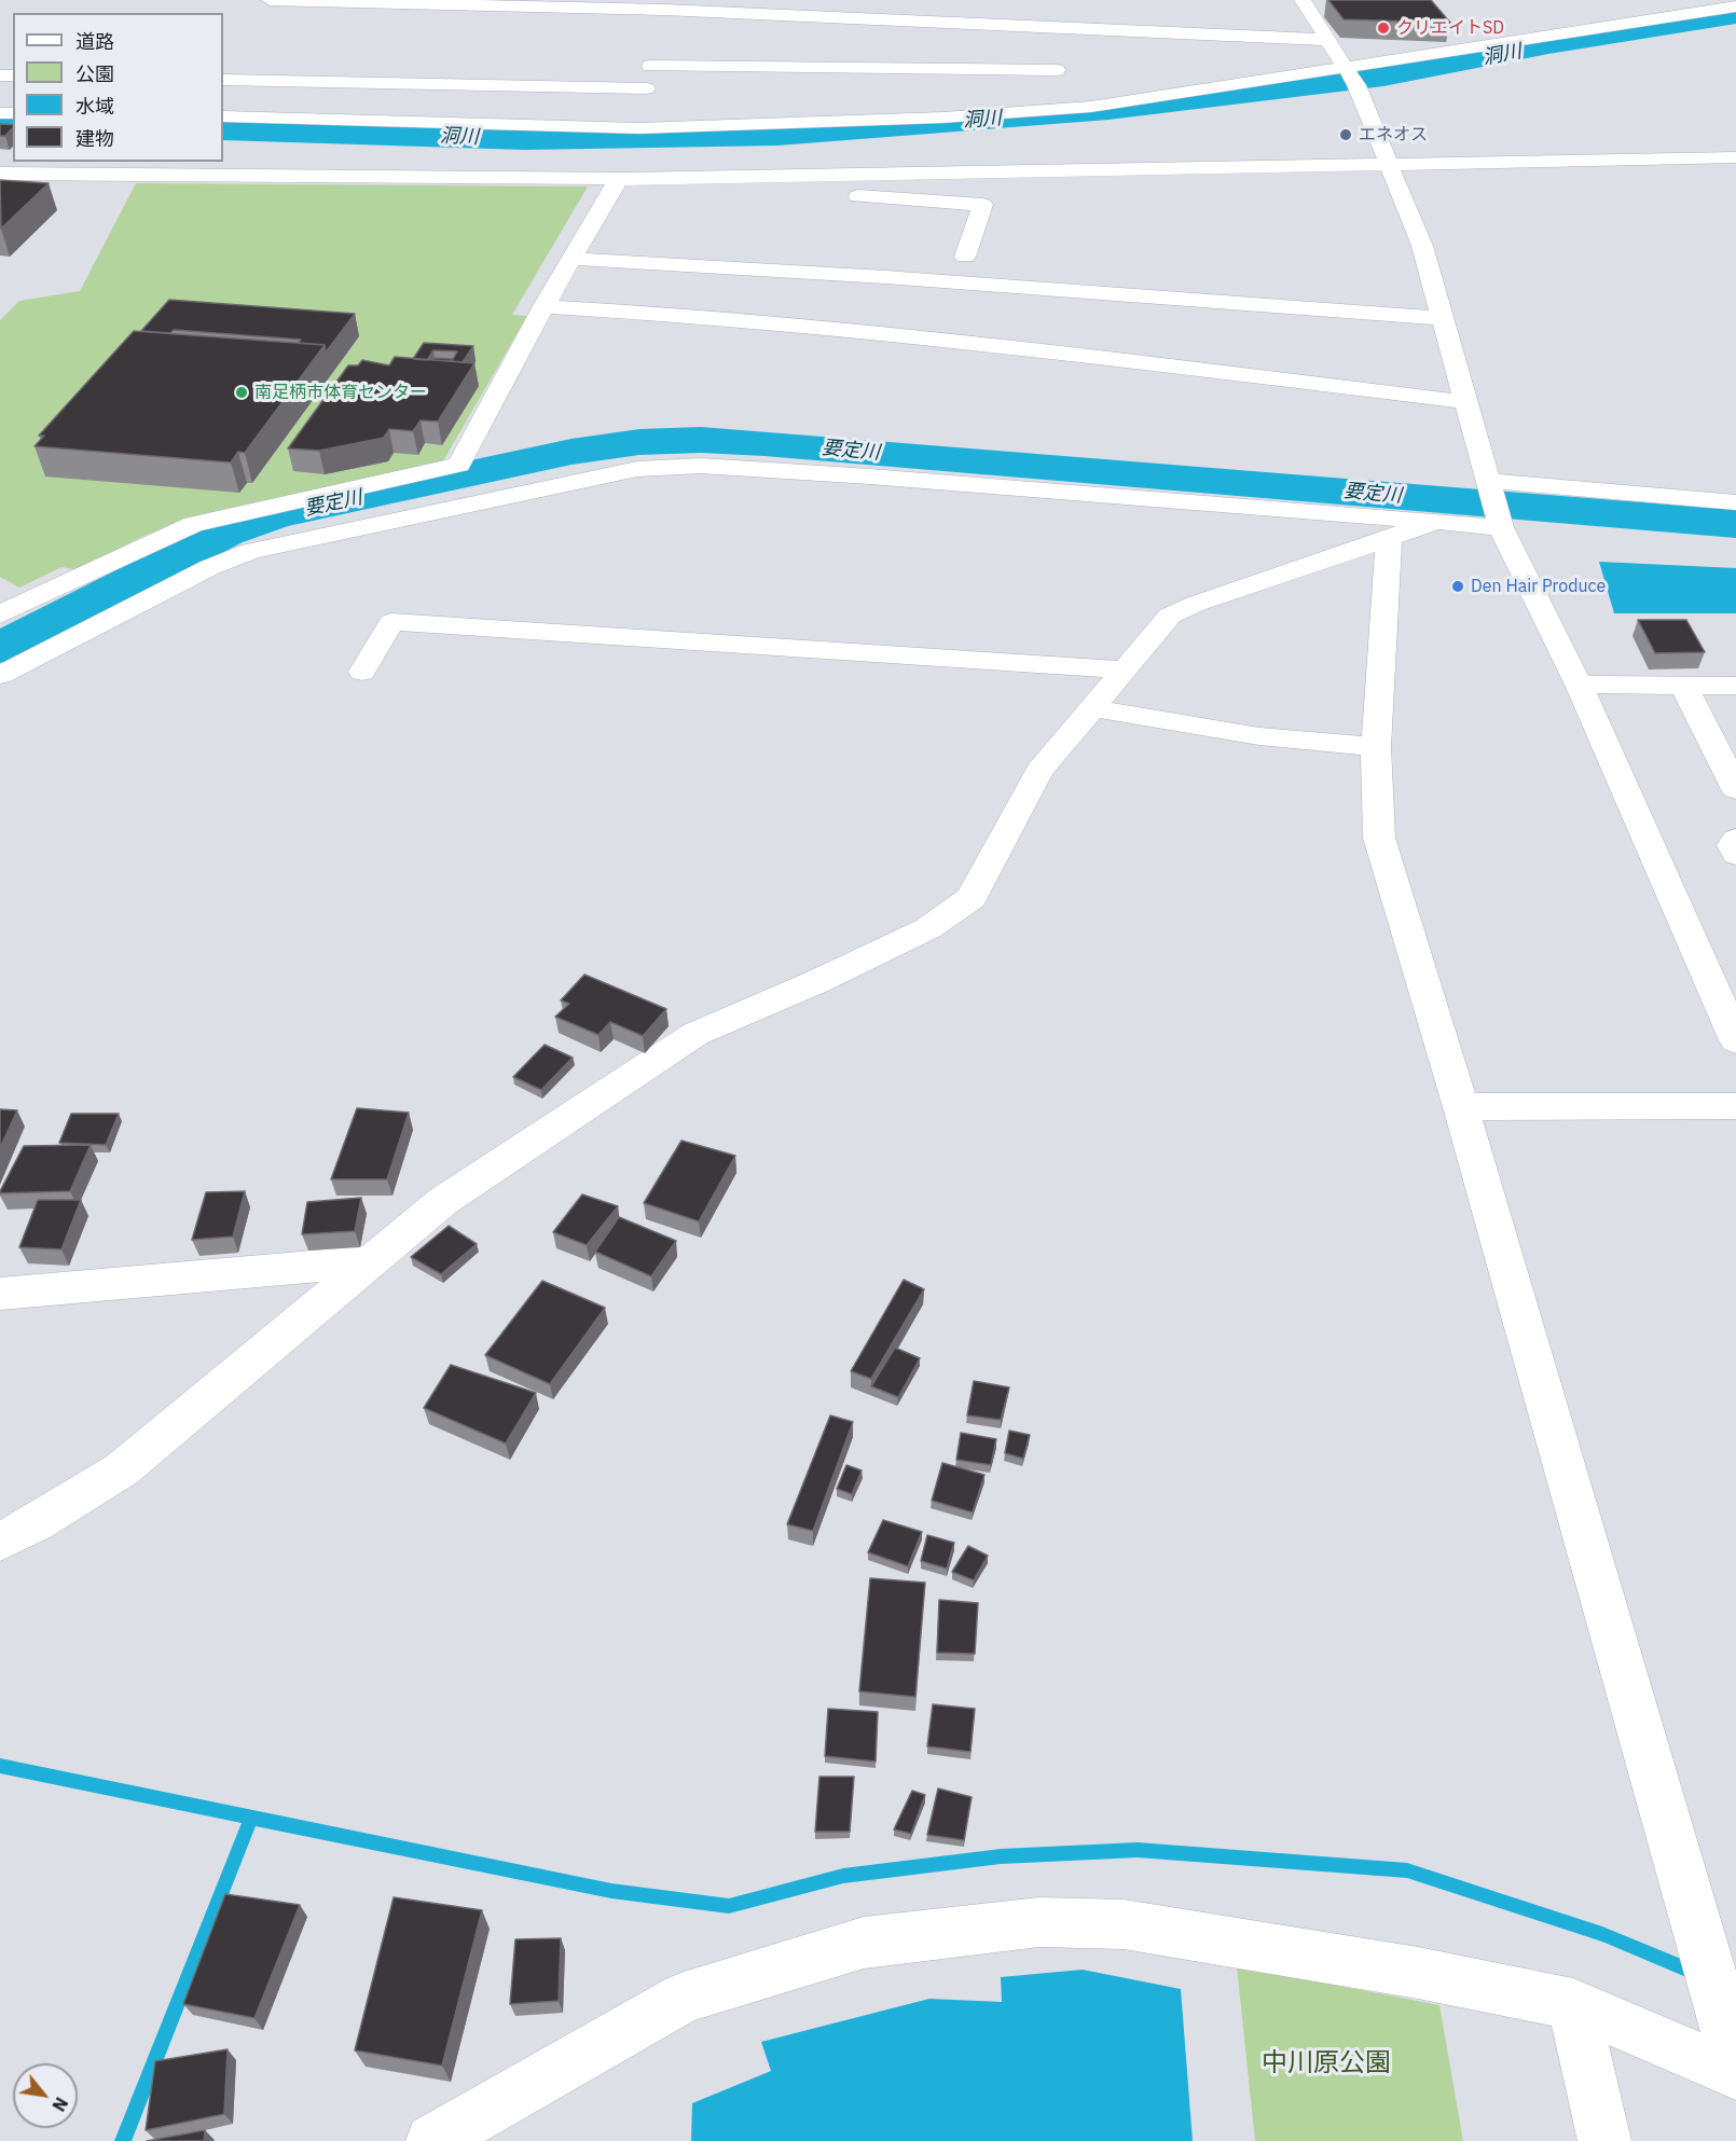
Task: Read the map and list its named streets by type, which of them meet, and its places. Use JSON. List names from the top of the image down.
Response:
{
  "water": ["洞川", "要定川"],
  "parks": ["中川原公園"],
  "places": [
    "クリエイトSD",
    "エネオス",
    "南足柄市体育センター",
    "Den Hair Produce"
  ],
  "legend": [
    "道路",
    "公園",
    "水域",
    "建物"
  ],
  "north": "bottom right"
}
